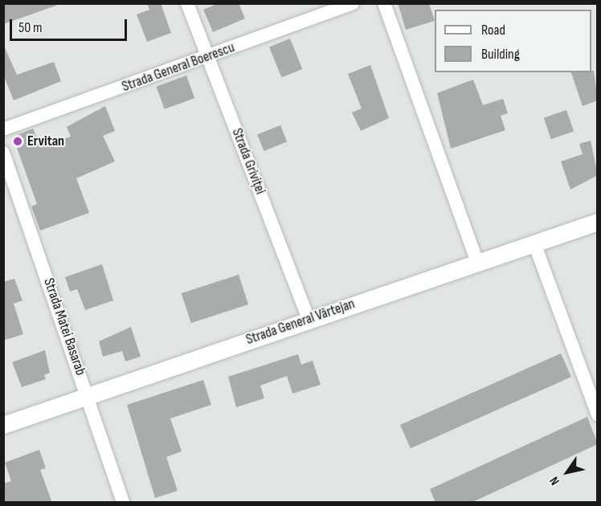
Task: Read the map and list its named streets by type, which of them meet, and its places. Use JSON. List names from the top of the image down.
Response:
{
  "streets": {
    "street": [
      "Strada General Boerescu",
      "Strada Griviței",
      "Strada General Vârtejan",
      "Strada Matei Basarab"
    ]
  },
  "crossings": [
    ["Strada General Boerescu", "Strada Griviței"],
    ["Strada Griviței", "Strada General Vârtejan"],
    ["Strada General Vârtejan", "Strada Matei Basarab"]
  ],
  "places": ["Ervitan"],
  "legend": ["Road", "Building"],
  "scale_bar": "50 m",
  "north": "bottom left"
}
